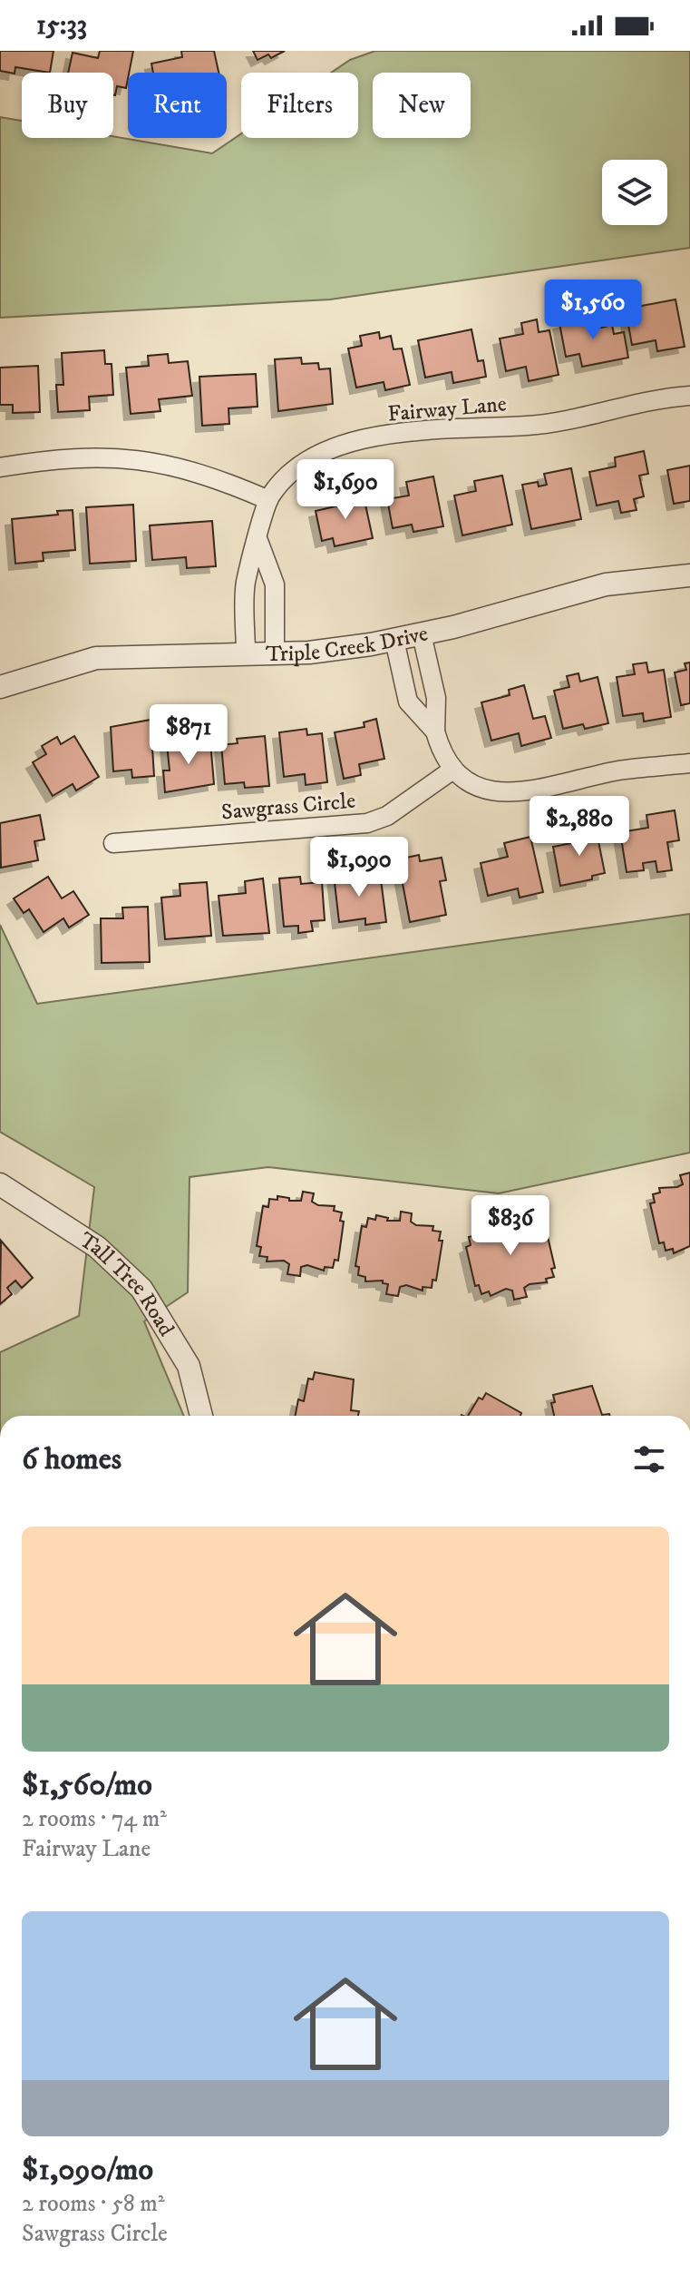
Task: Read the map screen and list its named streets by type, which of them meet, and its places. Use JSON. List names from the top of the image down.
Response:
{
  "streets": {
    "street": [
      "Fairway Lane",
      "Triple Creek Drive",
      "Sawgrass Circle",
      "Tall Tree Road"
    ]
  },
  "crossings": [
    ["Fairway Lane", "Triple Creek Drive"]
  ],
  "page": {
    "status": "15:33",
    "chip": [
      "Buy",
      "Rent",
      "Filters",
      "New"
    ],
    "price": [
      "$1,560",
      "$1,690",
      "$871",
      "$2,880",
      "$1,090",
      "$836"
    ],
    "heading": "6 homes",
    "list": [
      {
        "name": "$1,560/mo",
        "note": "2 rooms · 74 m² · Fairway Lane"
      },
      {
        "name": "$1,090/mo",
        "note": "2 rooms · 58 m² · Sawgrass Circle"
      }
    ]
  }
}
